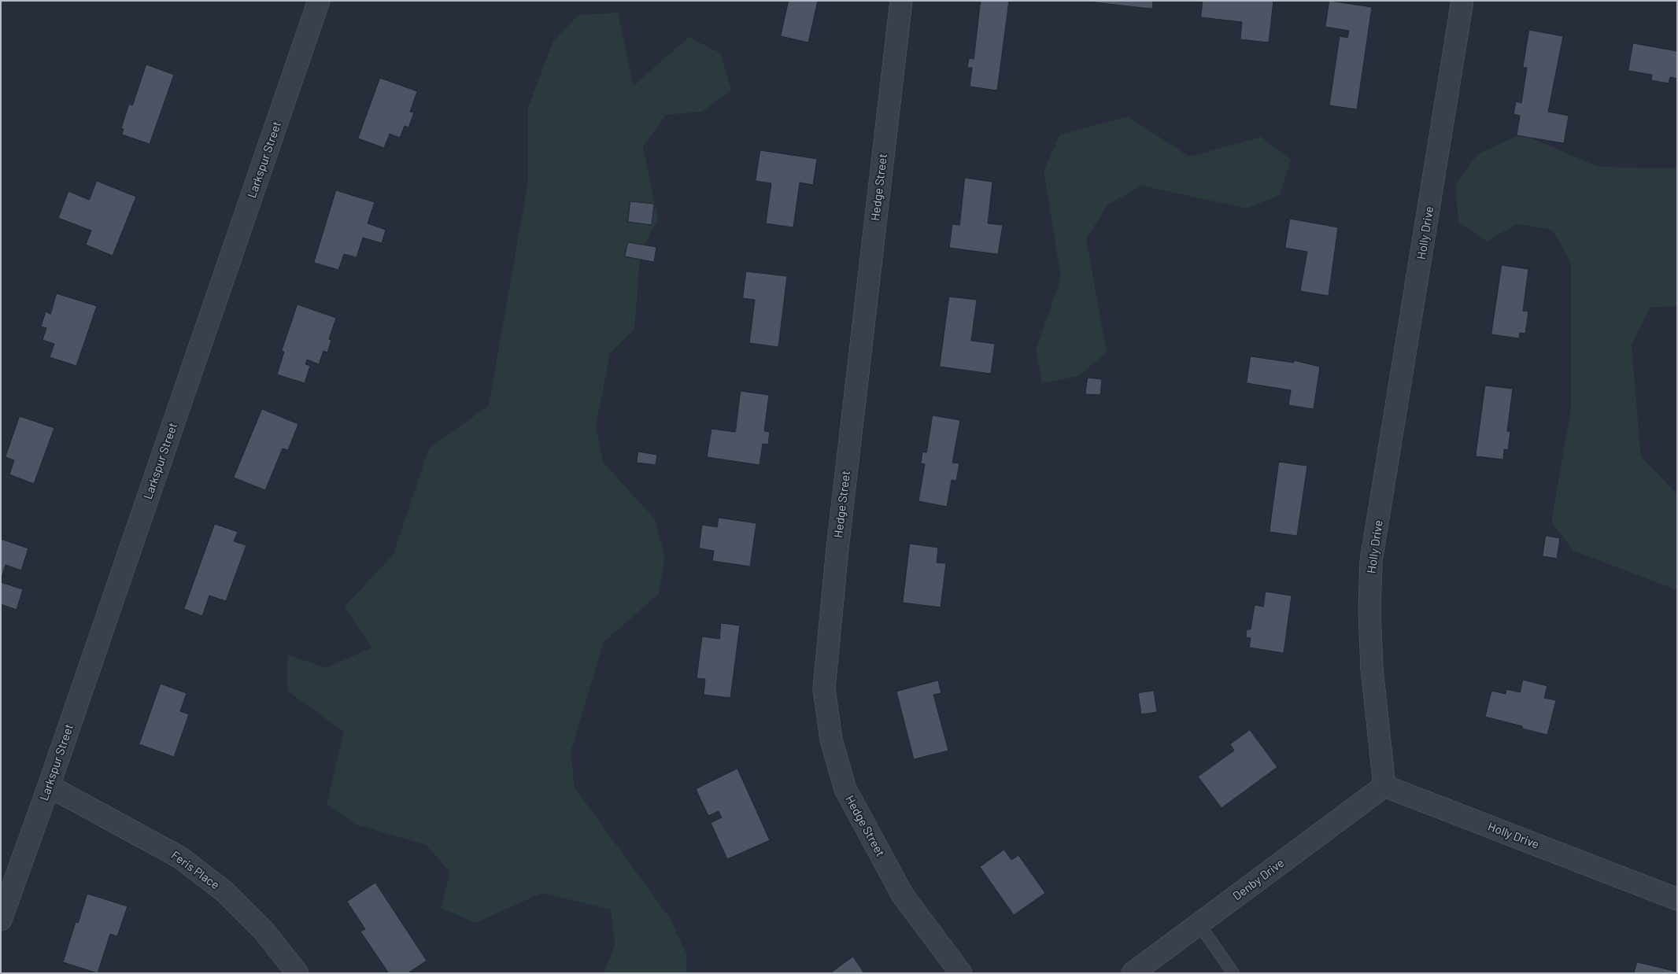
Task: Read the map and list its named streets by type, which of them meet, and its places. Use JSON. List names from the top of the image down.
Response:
{
  "streets": {
    "street": [
      "Larkspur Street",
      "Hedge Street",
      "Holly Drive",
      "Feris Place",
      "Denby Drive"
    ]
  },
  "crossings": [
    ["Larkspur Street", "Feris Place"],
    ["Holly Drive", "Denby Drive"]
  ]
}
